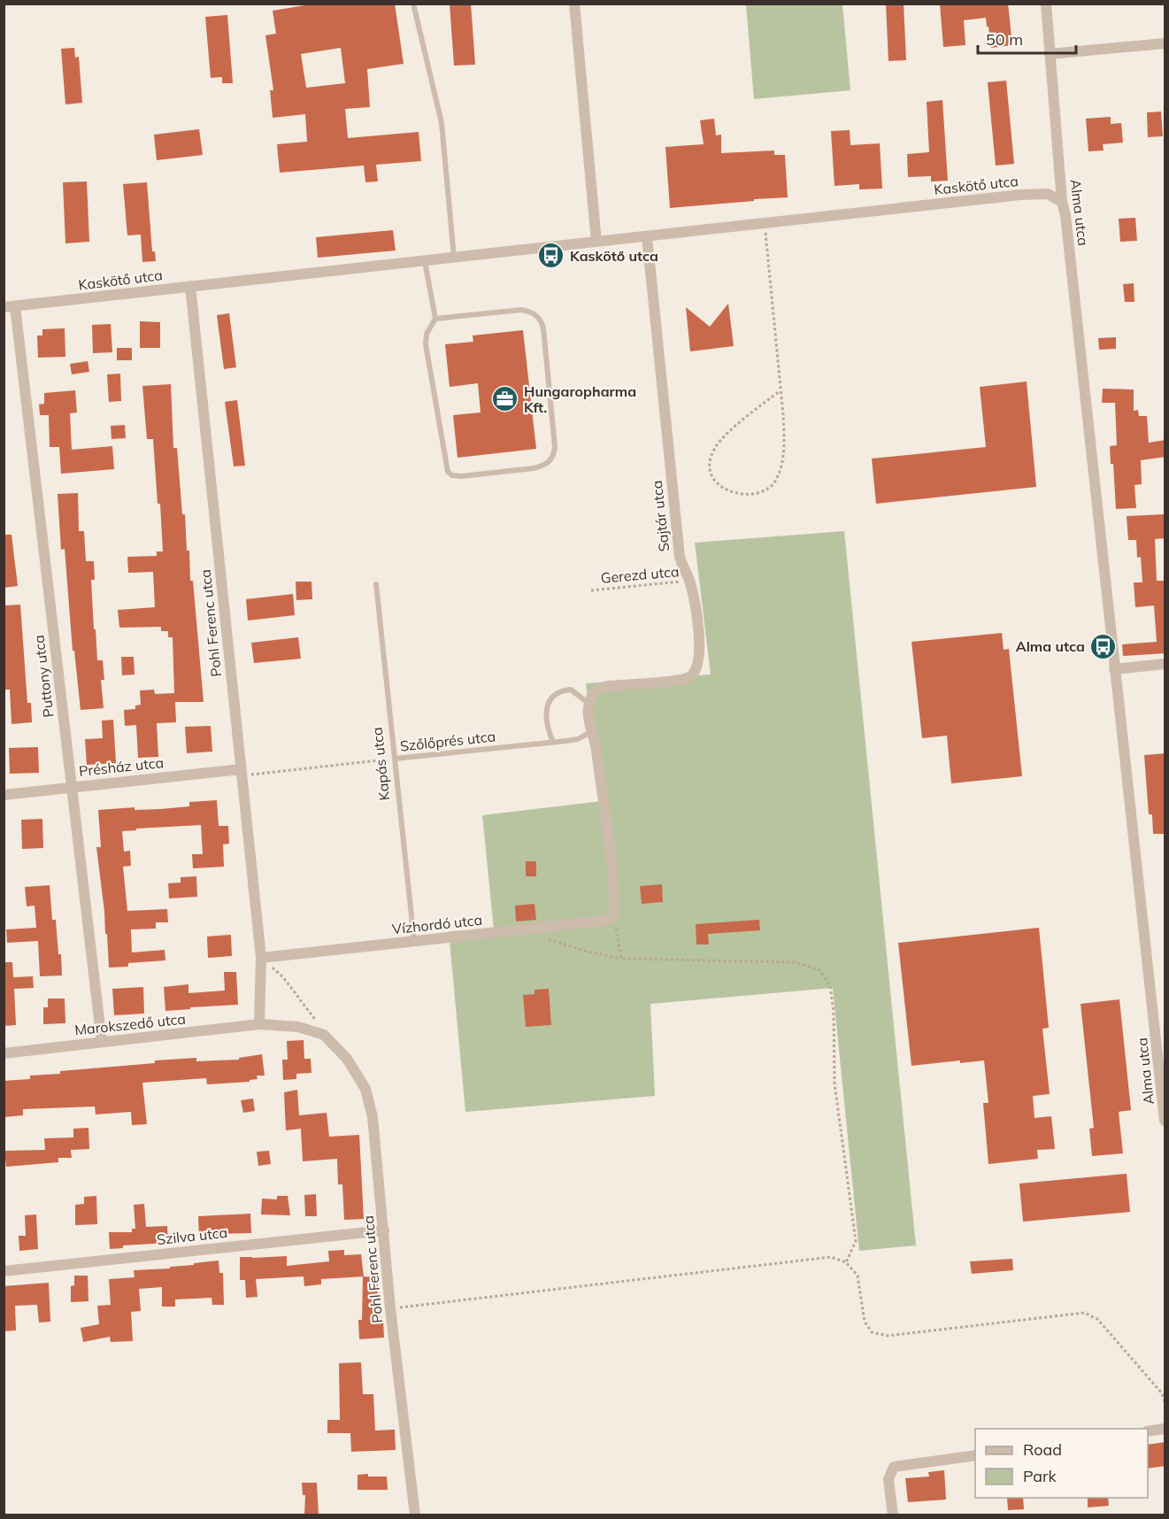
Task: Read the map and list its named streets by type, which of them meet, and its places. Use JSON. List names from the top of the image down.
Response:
{
  "streets": {
    "street": [
      "Kaskötő utca",
      "Alma utca",
      "Sajtár utca",
      "Pohl Ferenc utca",
      "Puttony utca",
      "Présház utca",
      "Vízhordó utca",
      "Marokszedő utca",
      "Szilva utca"
    ],
    "lane": ["Szőlőprés utca", "Kapás utca"],
    "path": ["Gerezd utca"]
  },
  "crossings": [
    ["Kaskötő utca", "Alma utca"],
    ["Kaskötő utca", "Sajtár utca"],
    ["Kaskötő utca", "Pohl Ferenc utca"],
    ["Kaskötő utca", "Puttony utca"],
    ["Sajtár utca", "Gerezd utca"],
    ["Sajtár utca", "Szőlőprés utca"],
    ["Pohl Ferenc utca", "Szőlőprés utca"],
    ["Pohl Ferenc utca", "Présház utca"],
    ["Pohl Ferenc utca", "Vízhordó utca"],
    ["Pohl Ferenc utca", "Marokszedő utca"],
    ["Pohl Ferenc utca", "Szilva utca"],
    ["Puttony utca", "Présház utca"],
    ["Puttony utca", "Marokszedő utca"],
    ["Szőlőprés utca", "Kapás utca"],
    ["Szőlőprés utca", "Présház utca"],
    ["Kapás utca", "Vízhordó utca"]
  ],
  "places": {
    "bus stop": ["Kaskötő utca", "Alma utca"],
    "office": ["Hungaropharma Kft."]
  },
  "legend": ["Road", "Park"],
  "scale_bar": "50 m"
}
